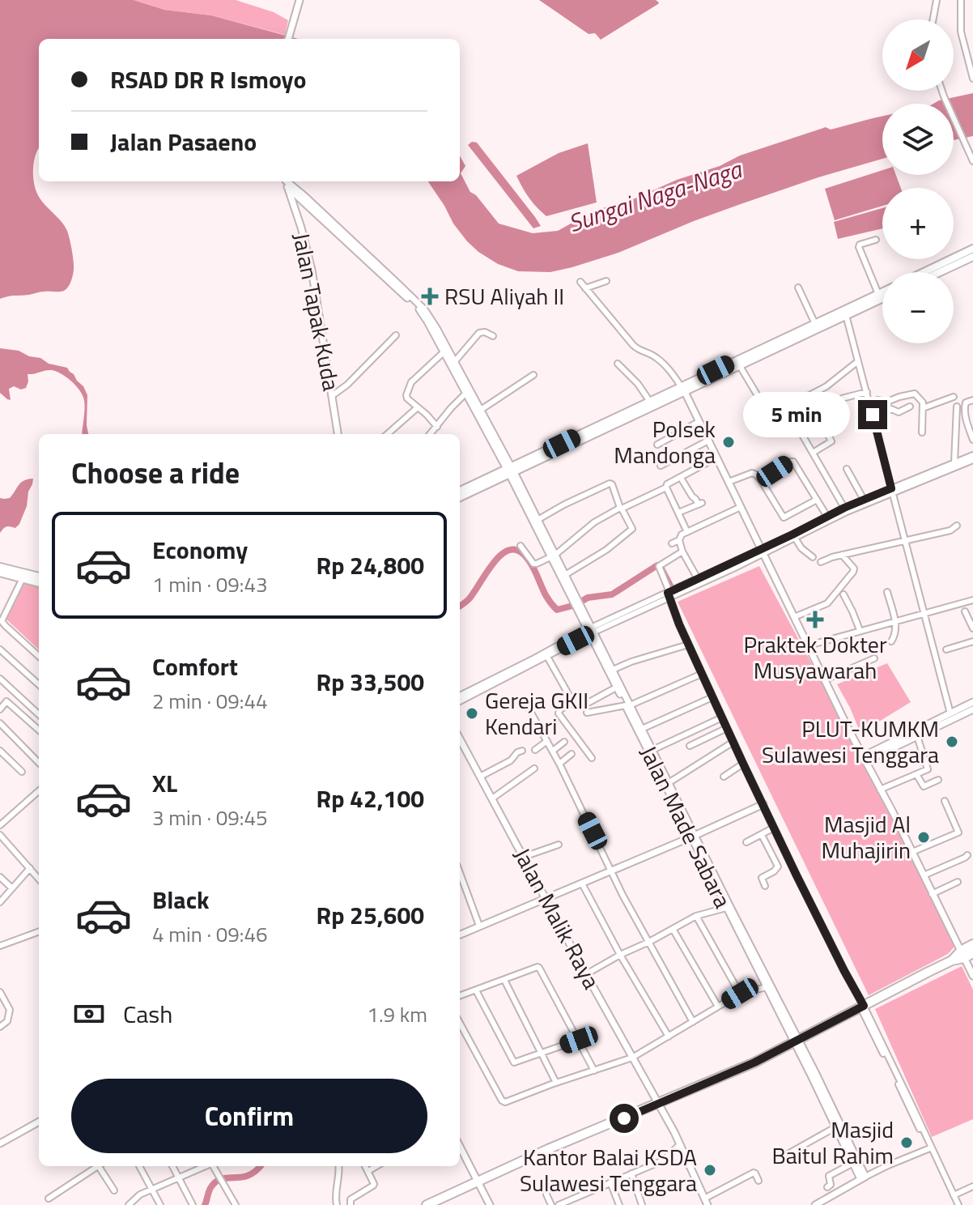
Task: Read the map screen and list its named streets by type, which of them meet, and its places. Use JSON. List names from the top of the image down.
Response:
{
  "streets": {
    "street": ["Jalan Tapak Kuda", "Jalan Made Sabara", "Jalan Malik Raya"]
  },
  "water": ["Sungai Naga-Naga"],
  "places": {
    "health": ["RSU Aliyah II", "Praktek Dokter Musyawarah"],
    "other": [
      "Polsek Mandonga",
      "Gereja GKII Kendari",
      "PLUT-KUMKM Sulawesi Tenggara",
      "Masjid Al Muhajirin",
      "Masjid Baitul Rahim",
      "Kantor Balai KSDA Sulawesi Tenggara"
    ]
  },
  "north": "bottom left",
  "page": {
    "map_buttons": ["+", "−"],
    "banner": ["RSAD DR R Ismoyo", "Jalan Pasaeno"],
    "bubble": "5 min",
    "heading": "Choose a ride",
    "list": [
      {
        "name": "Economy",
        "note": "1 min · 09:43",
        "value": "Rp 24,800"
      },
      {
        "name": "Comfort",
        "note": "2 min · 09:44",
        "value": "Rp 33,500"
      },
      {
        "name": "XL",
        "note": "3 min · 09:45",
        "value": "Rp 42,100"
      },
      {
        "name": "Black",
        "note": "4 min · 09:46",
        "value": "Rp 25,600"
      }
    ],
    "pay": ["Cash", "1.9 km"],
    "buttons": "Confirm"
  }
}
